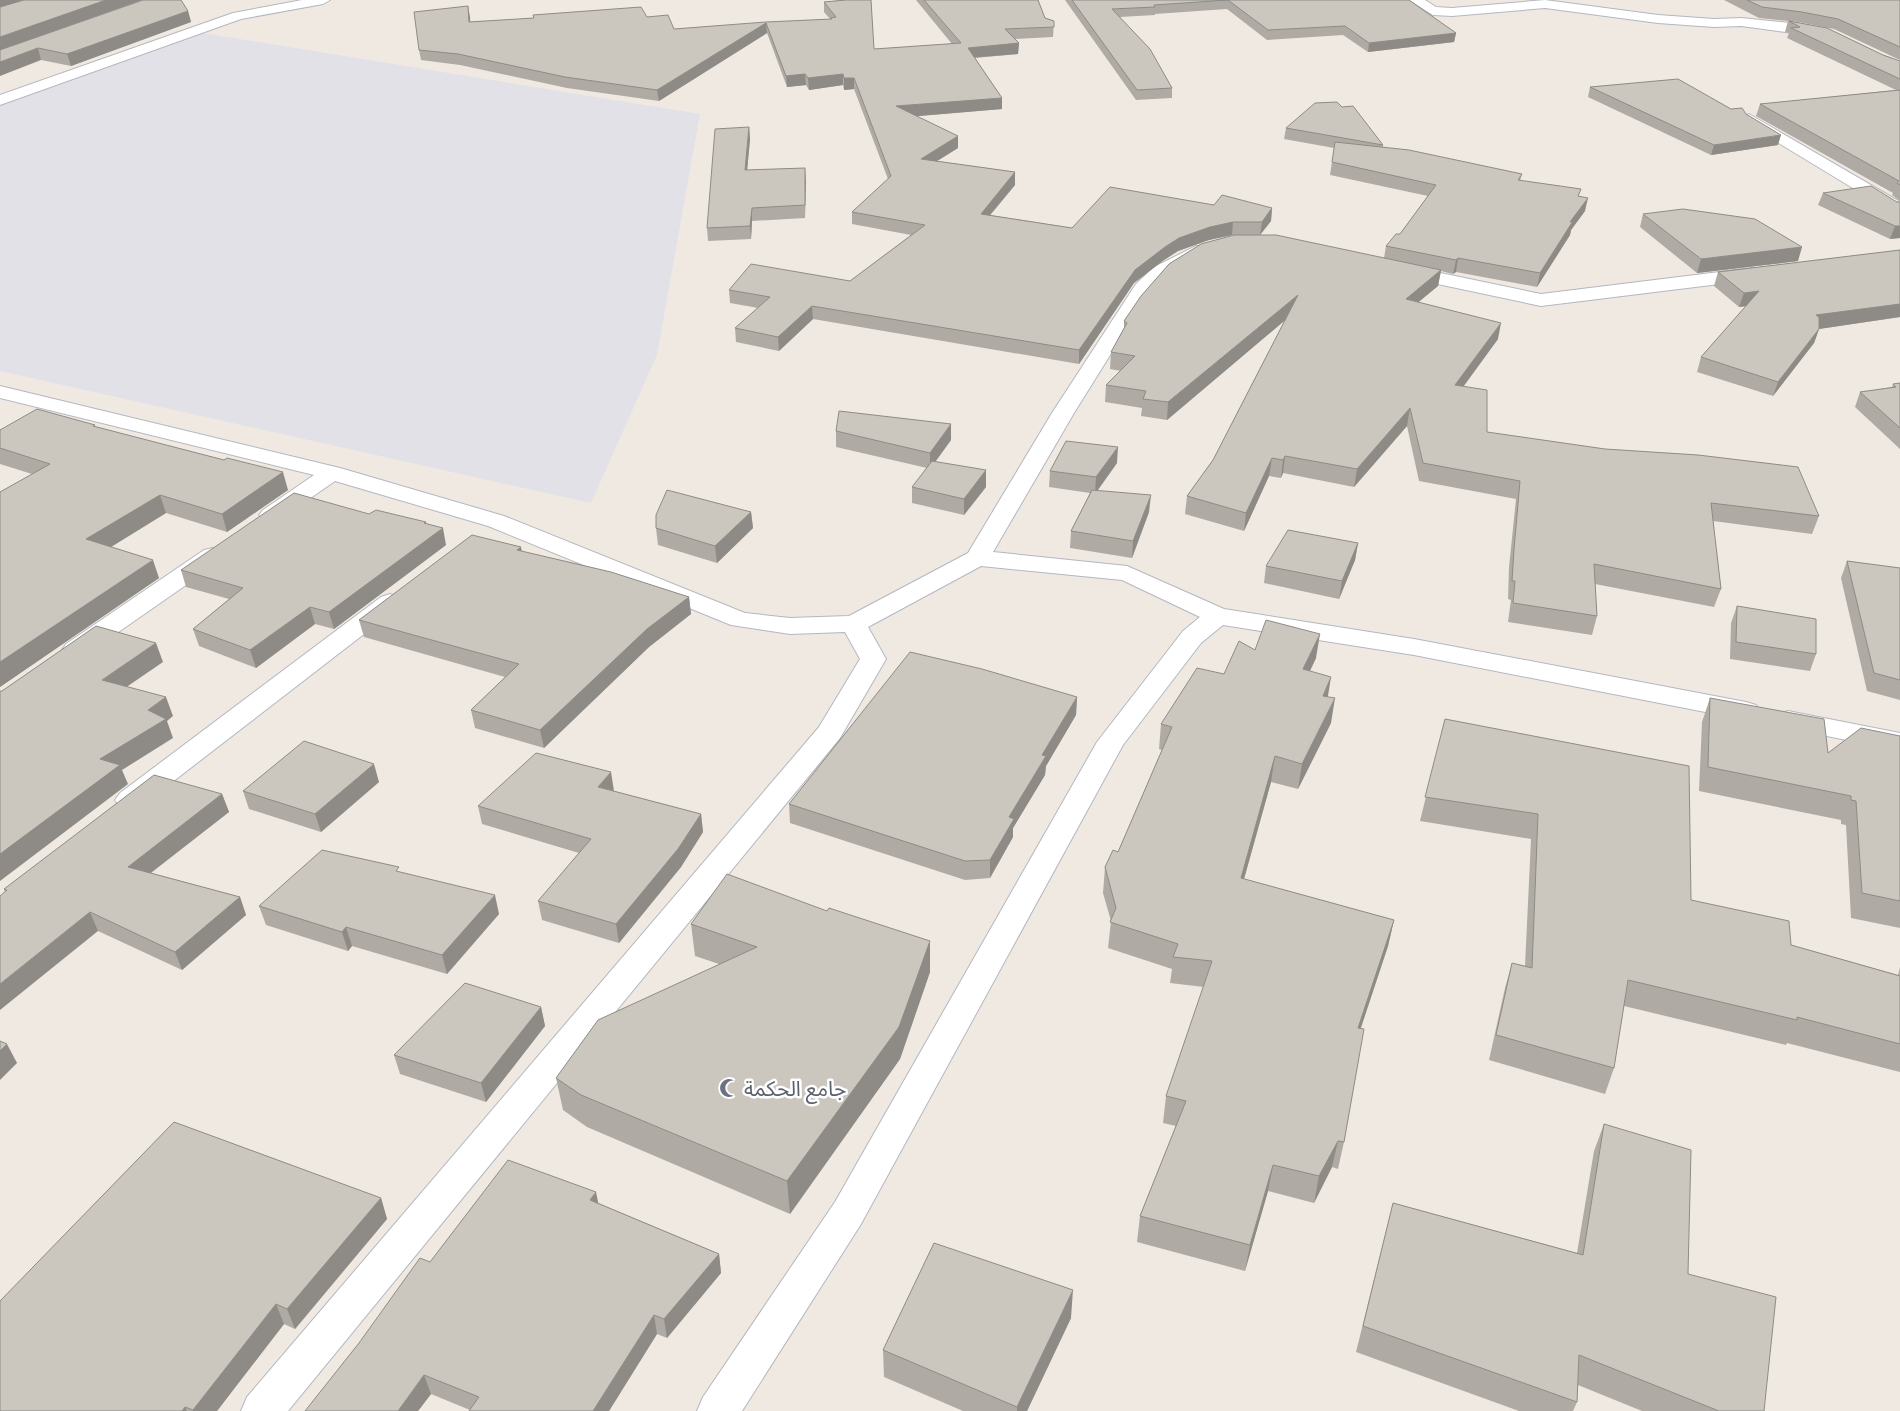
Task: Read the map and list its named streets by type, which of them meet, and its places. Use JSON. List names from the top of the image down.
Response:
{
  "places": {
    "mosque": ["جامع الحكمة"]
  }
}
